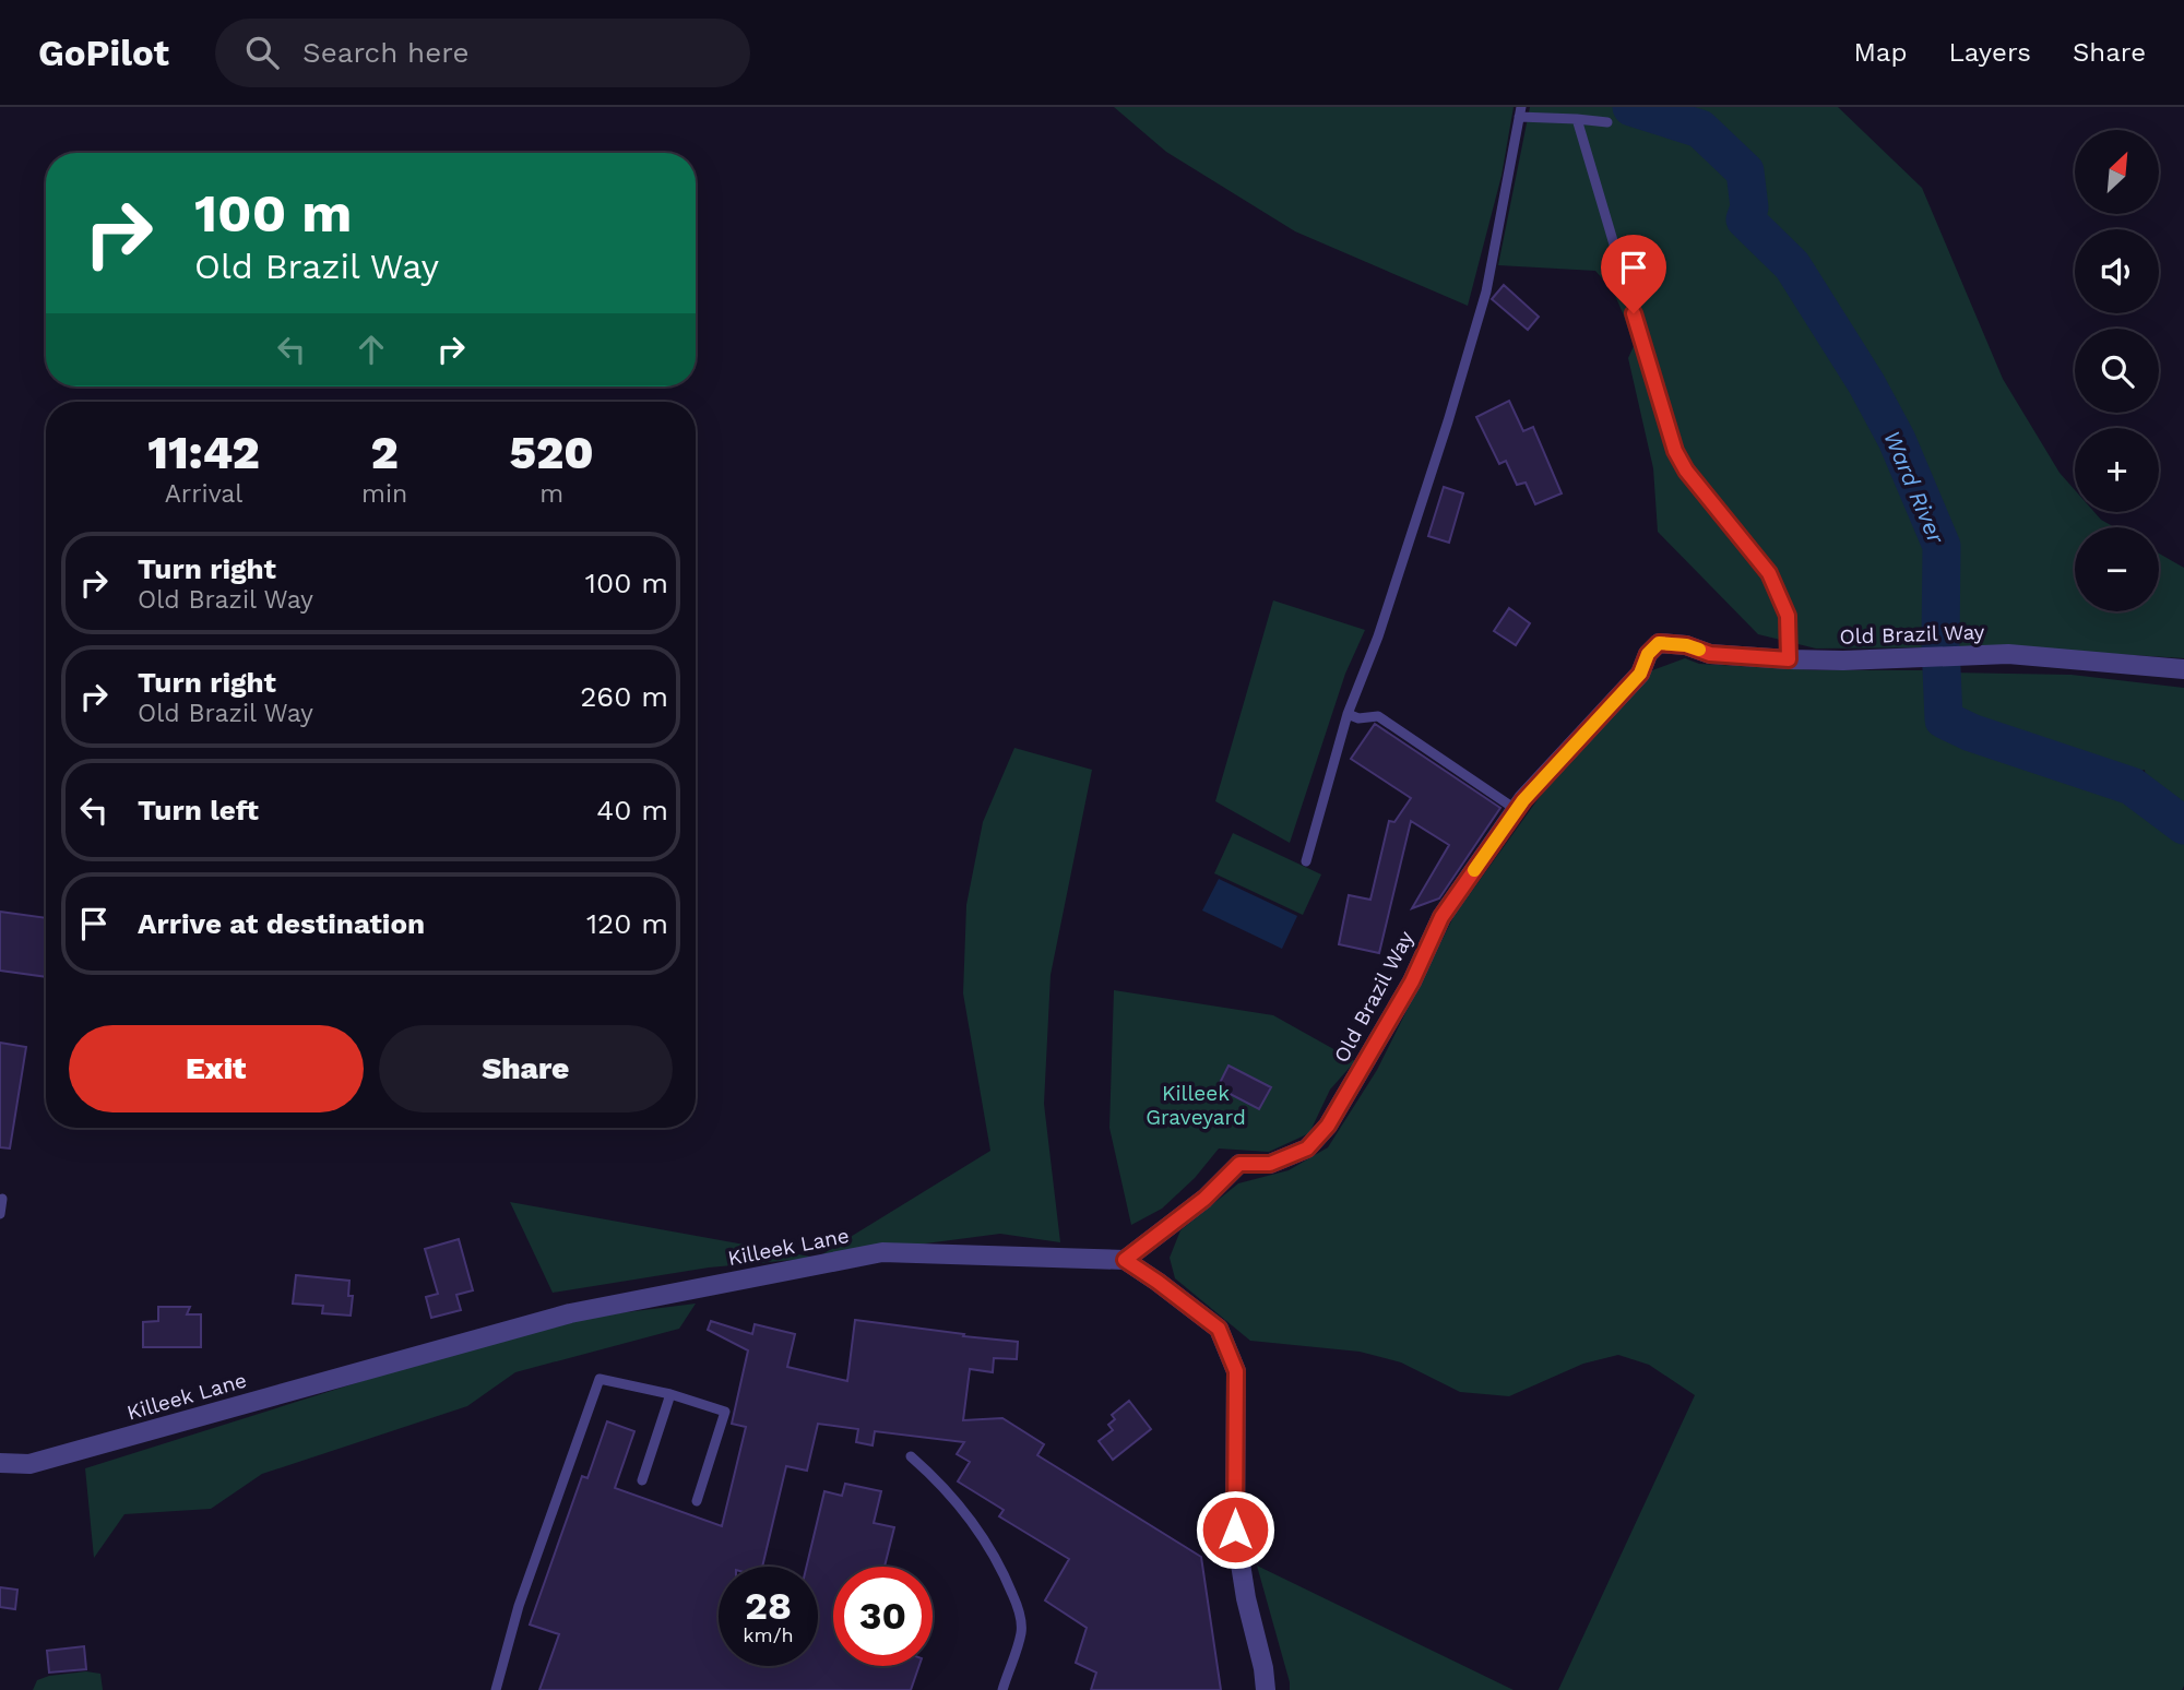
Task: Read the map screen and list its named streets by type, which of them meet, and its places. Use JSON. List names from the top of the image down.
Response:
{
  "streets": {
    "street": ["Old Brazil Way", "Killeek Lane"]
  },
  "crossings": [
    ["Old Brazil Way", "Killeek Lane"]
  ],
  "water": ["Ward River"],
  "parks": ["Killeek Graveyard"],
  "north": "top right",
  "page": {
    "header": "GoPilot",
    "search": "Search here",
    "nav": ["Map", "Layers", "Share"],
    "map_buttons": ["+", "−"],
    "turn": ["100 m", "Old Brazil Way"],
    "eta": [
      "11:42",
      "Arrival",
      "2",
      "min",
      "520",
      "m"
    ],
    "list": [
      {
        "name": "Turn right",
        "note": "Old Brazil Way",
        "value": "100 m"
      },
      {
        "name": "Turn right",
        "note": "Old Brazil Way",
        "value": "260 m"
      },
      {
        "name": "Turn left",
        "value": "40 m"
      },
      {
        "name": "Arrive at destination",
        "value": "120 m"
      }
    ],
    "buttons": ["Exit", "Share"],
    "speed": "28 km/h",
    "limit": "30"
  }
}
